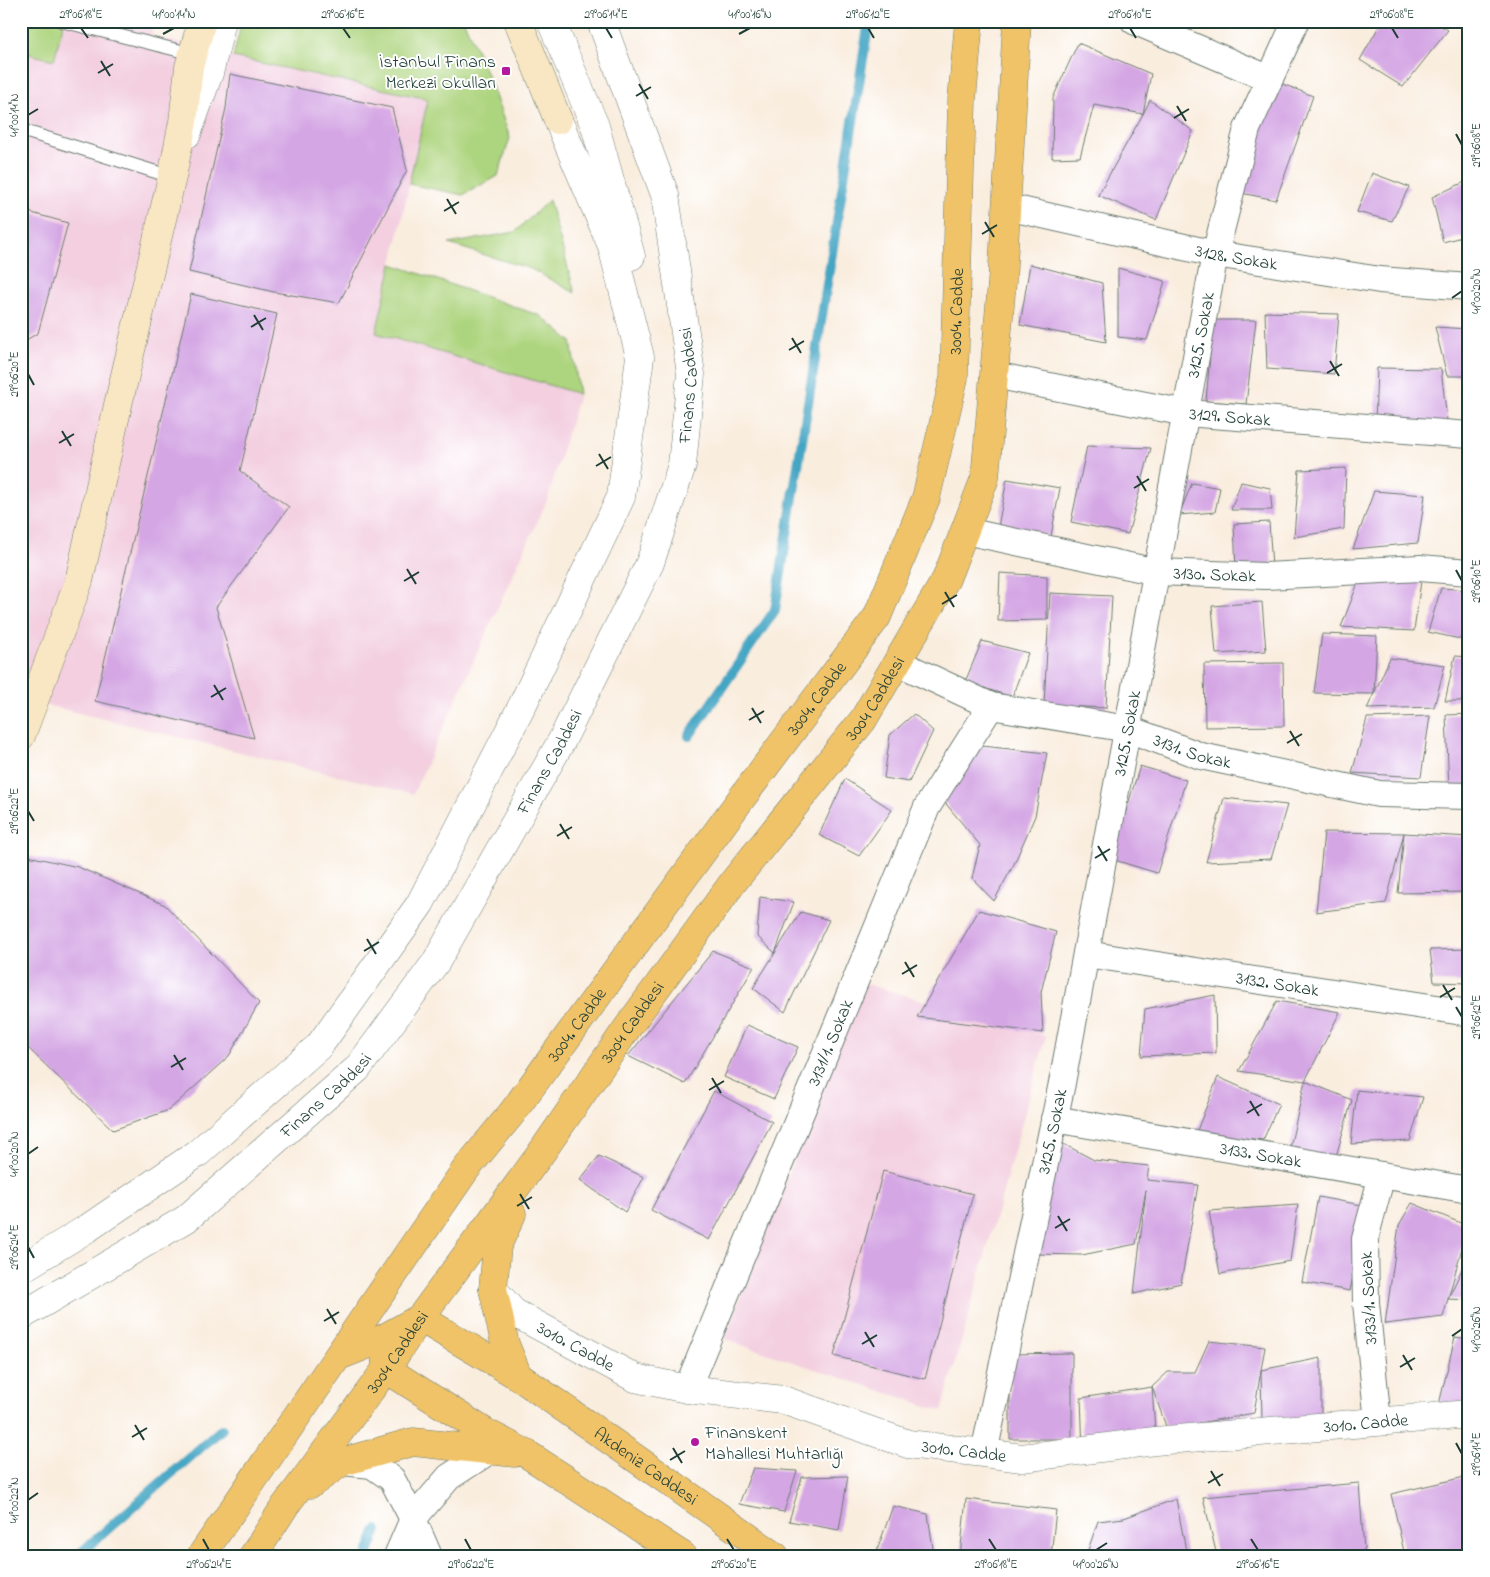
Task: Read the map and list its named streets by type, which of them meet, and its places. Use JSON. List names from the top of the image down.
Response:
{
  "streets": {
    "main road": ["3004. Cadde", "3004 Caddesi", "Akdeniz Caddesi"],
    "street": [
      "3128. Sokak",
      "3125. Sokak",
      "Finans Caddesi",
      "3129. Sokak",
      "3130. Sokak",
      "3131. Sokak",
      "3132. Sokak",
      "3131/1. Sokak",
      "3133. Sokak",
      "3133/1. Sokak",
      "3010. Cadde"
    ]
  },
  "crossings": [
    ["3128. Sokak", "3125. Sokak"],
    ["3125. Sokak", "3129. Sokak"],
    ["3125. Sokak", "3130. Sokak"],
    ["3125. Sokak", "3131. Sokak"],
    ["3125. Sokak", "3132. Sokak"],
    ["3125. Sokak", "3133. Sokak"],
    ["3125. Sokak", "3010. Cadde"],
    ["3130. Sokak", "3004 Caddesi"],
    ["3004 Caddesi", "3131. Sokak"],
    ["3004 Caddesi", "Akdeniz Caddesi"],
    ["3131. Sokak", "3131/1. Sokak"],
    ["3131/1. Sokak", "3010. Cadde"],
    ["3133. Sokak", "3133/1. Sokak"],
    ["3133/1. Sokak", "3010. Cadde"]
  ],
  "places": {
    "transit": ["İstanbul Finans Merkezi Okulları"],
    "other": ["Finanskent Mahallesi Muhtarlığı"]
  },
  "coordinates": [
    "29°06'18\"E",
    "41°00'14\"N",
    "29°06'16\"E",
    "29°06'14\"E",
    "41°00'16\"N",
    "29°06'12\"E",
    "29°06'10\"E",
    "29°06'08\"E",
    "41°00'20\"N",
    "29°06'20\"E",
    "29°06'22\"E",
    "29°06'24\"E",
    "41°00'26\"N",
    "41°00'22\"N"
  ]
}
